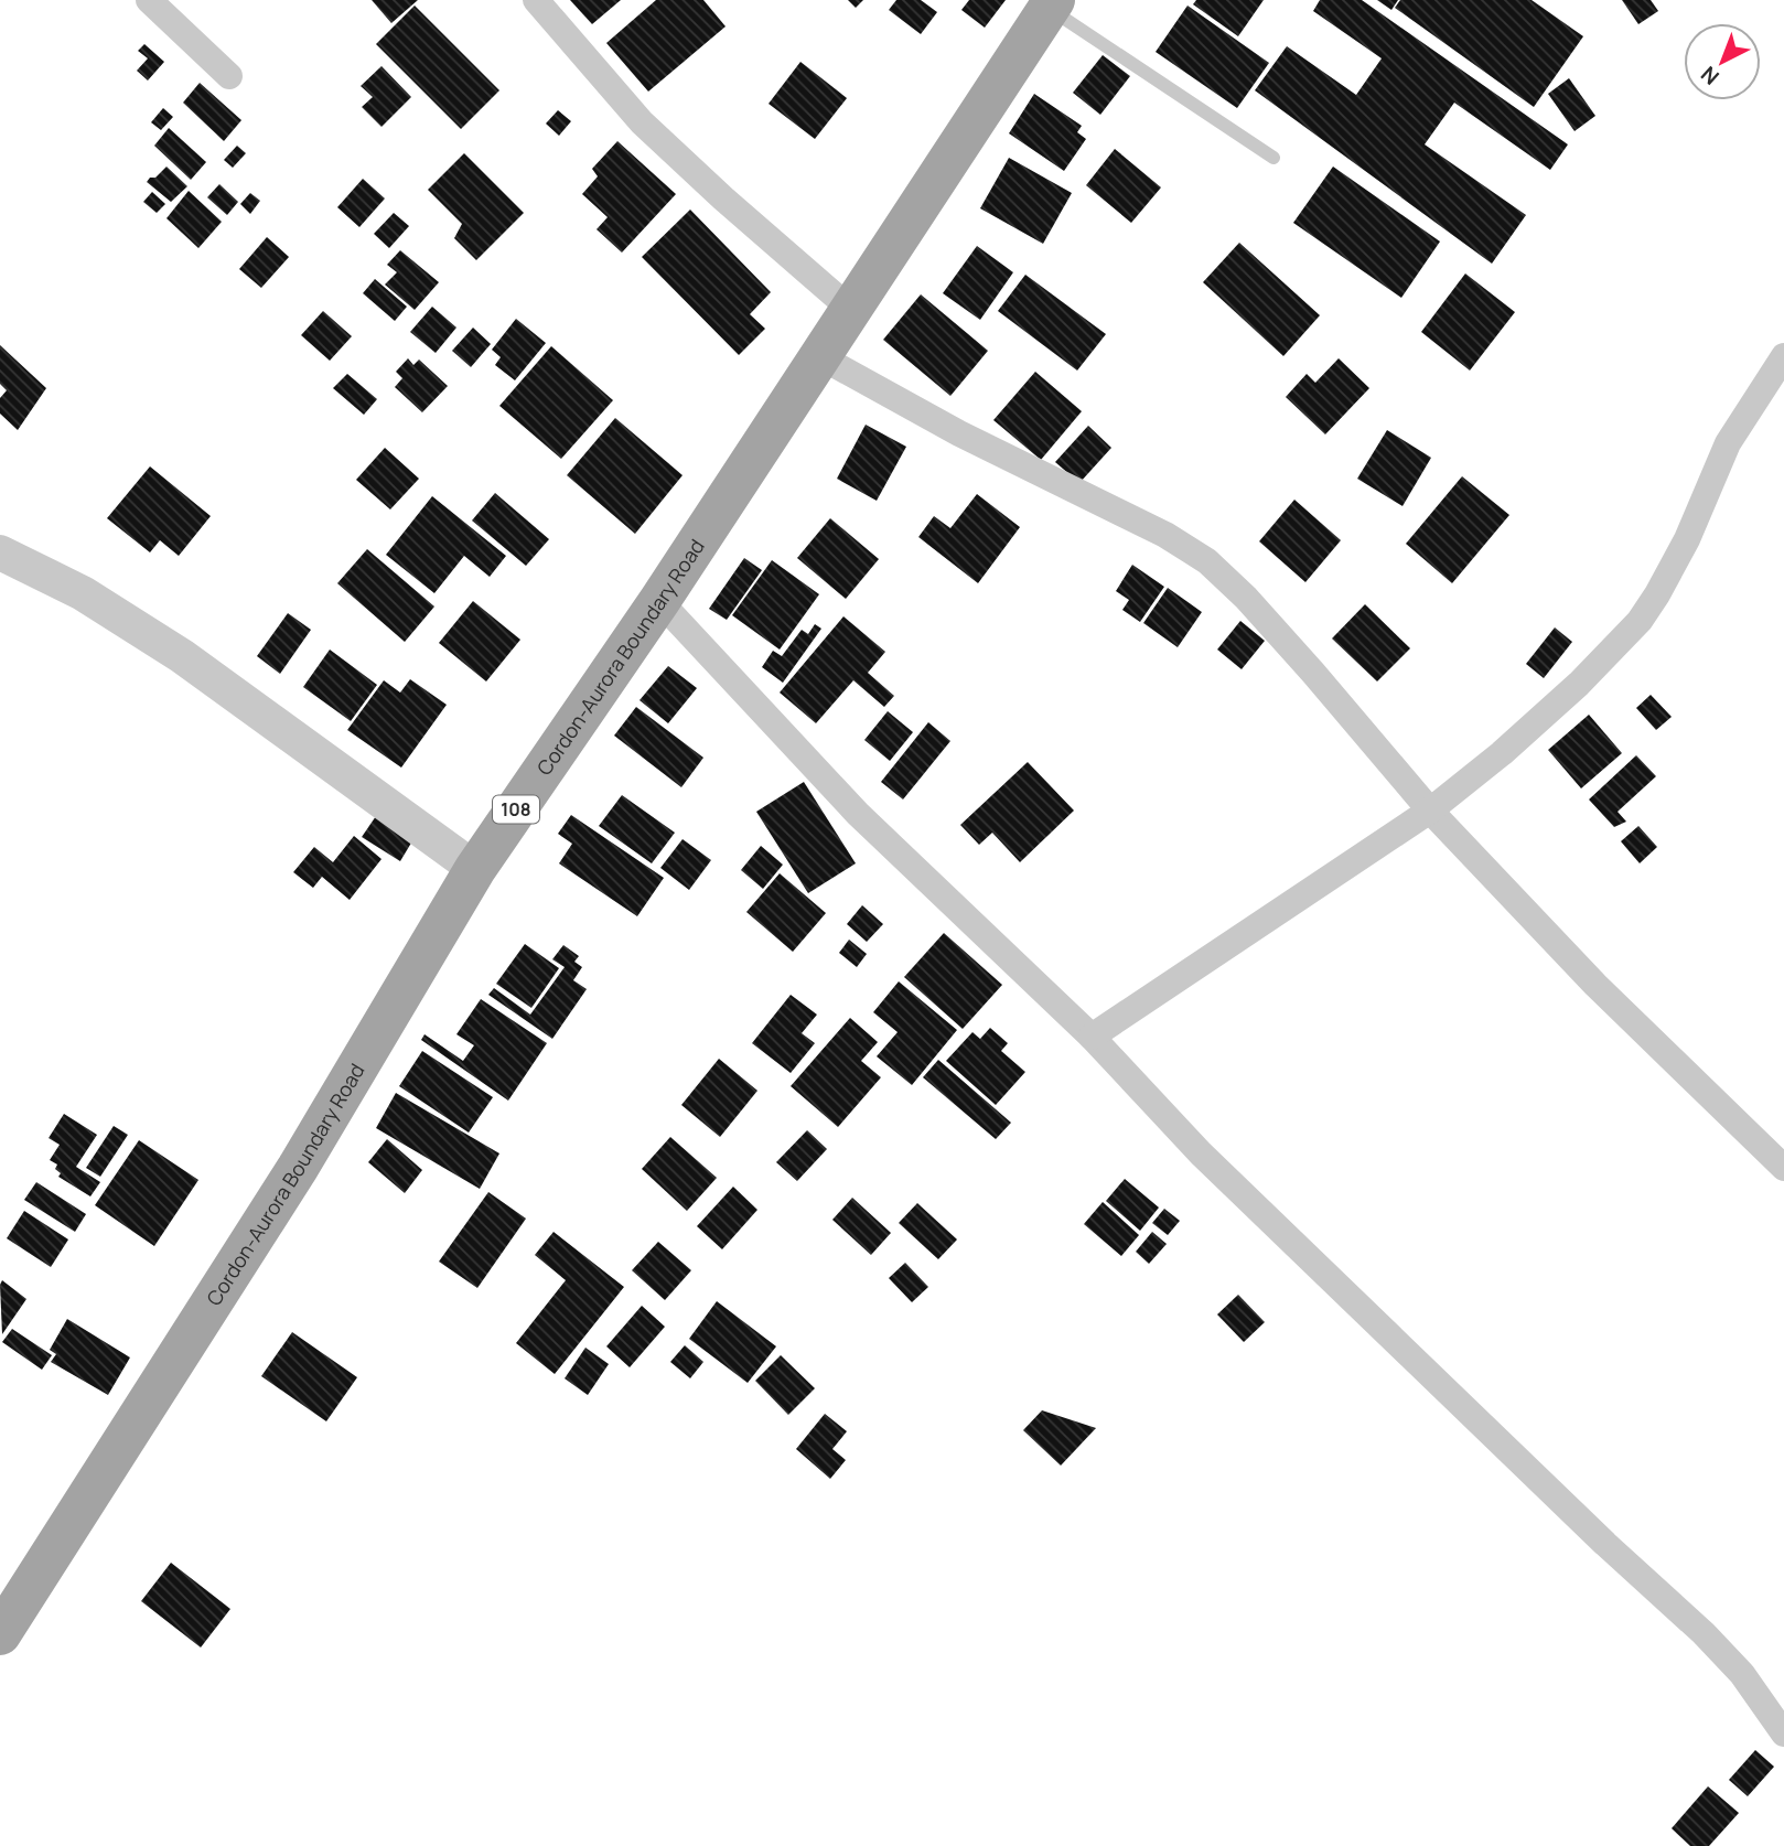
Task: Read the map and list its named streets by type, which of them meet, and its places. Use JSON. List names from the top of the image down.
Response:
{
  "streets": {
    "main road": ["Cordon-Aurora Boundary Road", "108"]
  },
  "north": "bottom left"
}
